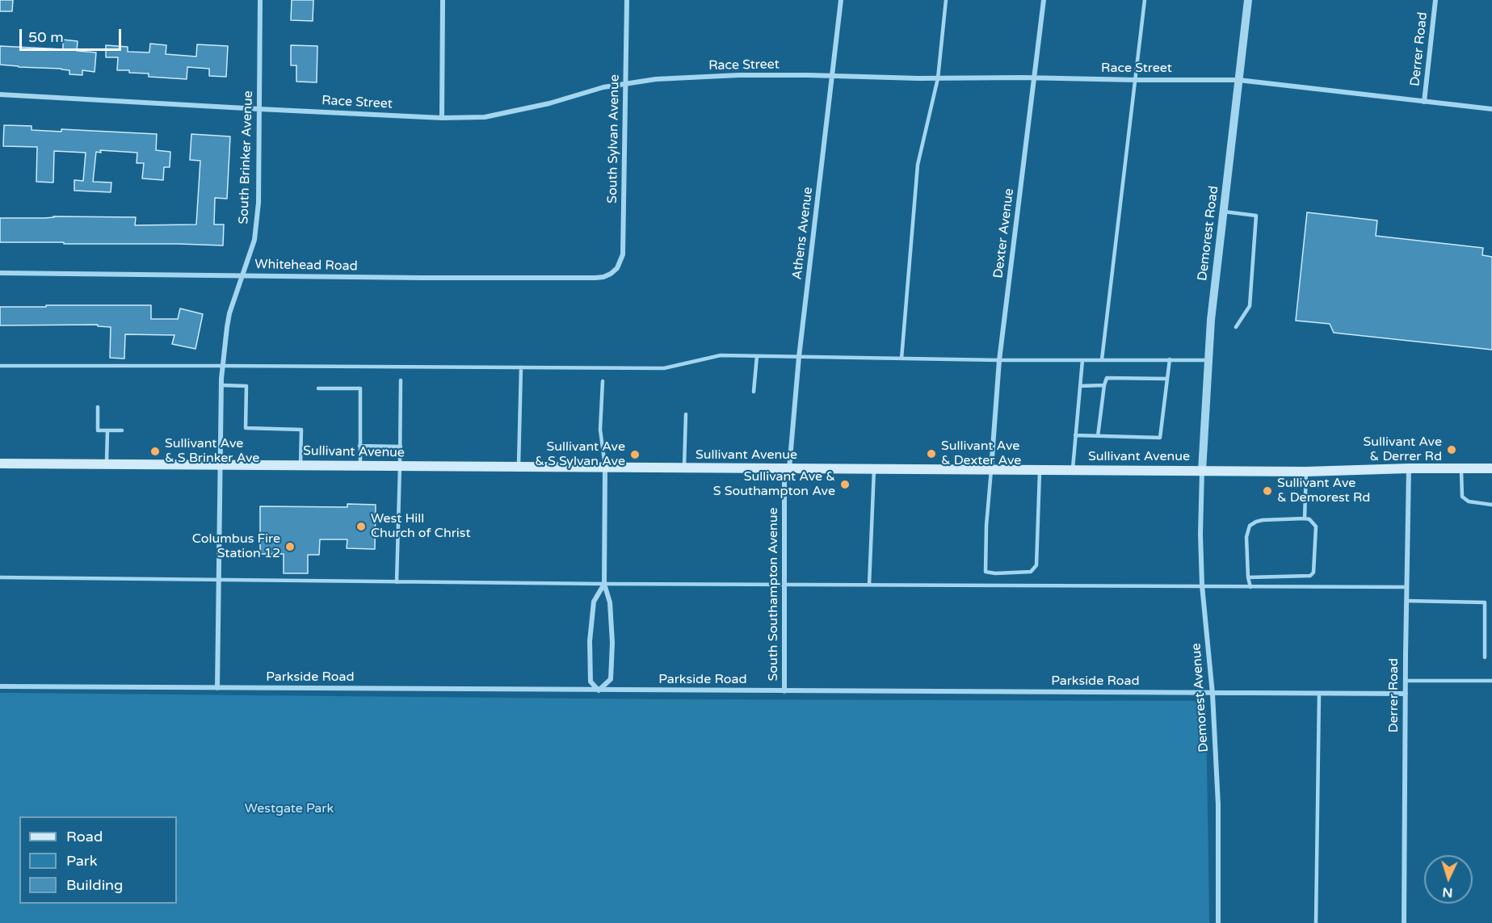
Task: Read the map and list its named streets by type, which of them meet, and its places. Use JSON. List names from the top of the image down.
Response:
{
  "streets": {
    "main road": ["Sullivant Avenue"],
    "street": [
      "Derrer Road",
      "Race Street",
      "South Sylvan Avenue",
      "South Brinker Avenue",
      "Athens Avenue",
      "Dexter Avenue",
      "Demorest Road",
      "Whitehead Road",
      "South Southampton Avenue",
      "Parkside Road",
      "Demorest Avenue"
    ]
  },
  "crossings": [
    ["Derrer Road", "Race Street"],
    ["Derrer Road", "Sullivant Avenue"],
    ["Derrer Road", "Parkside Road"],
    ["Race Street", "South Sylvan Avenue"],
    ["Race Street", "South Brinker Avenue"],
    ["Race Street", "Athens Avenue"],
    ["Race Street", "Dexter Avenue"],
    ["Race Street", "Demorest Road"],
    ["South Sylvan Avenue", "Whitehead Road"],
    ["South Brinker Avenue", "Whitehead Road"],
    ["South Brinker Avenue", "Sullivant Avenue"],
    ["South Brinker Avenue", "Parkside Road"],
    ["Athens Avenue", "Sullivant Avenue"],
    ["Athens Avenue", "South Southampton Avenue"],
    ["Dexter Avenue", "Sullivant Avenue"],
    ["Demorest Road", "Sullivant Avenue"],
    ["Demorest Road", "Demorest Avenue"],
    ["Sullivant Avenue", "South Southampton Avenue"],
    ["Sullivant Avenue", "Demorest Avenue"],
    ["South Southampton Avenue", "Parkside Road"],
    ["Parkside Road", "Demorest Avenue"]
  ],
  "parks": ["Westgate Park"],
  "places": [
    "Sullivant Ave & Derrer Rd",
    "Sullivant Ave & S Brinker Ave",
    "Sullivant Ave & Dexter Ave",
    "Sullivant Ave & S Sylvan Ave",
    "Sullivant Ave & S Southampton Ave",
    "Sullivant Ave & Demorest Rd",
    "West Hill Church of Christ",
    "Columbus Fire Station 12"
  ],
  "legend": ["Road", "Park", "Building"],
  "scale_bar": "50 m",
  "north": "bottom"
}
